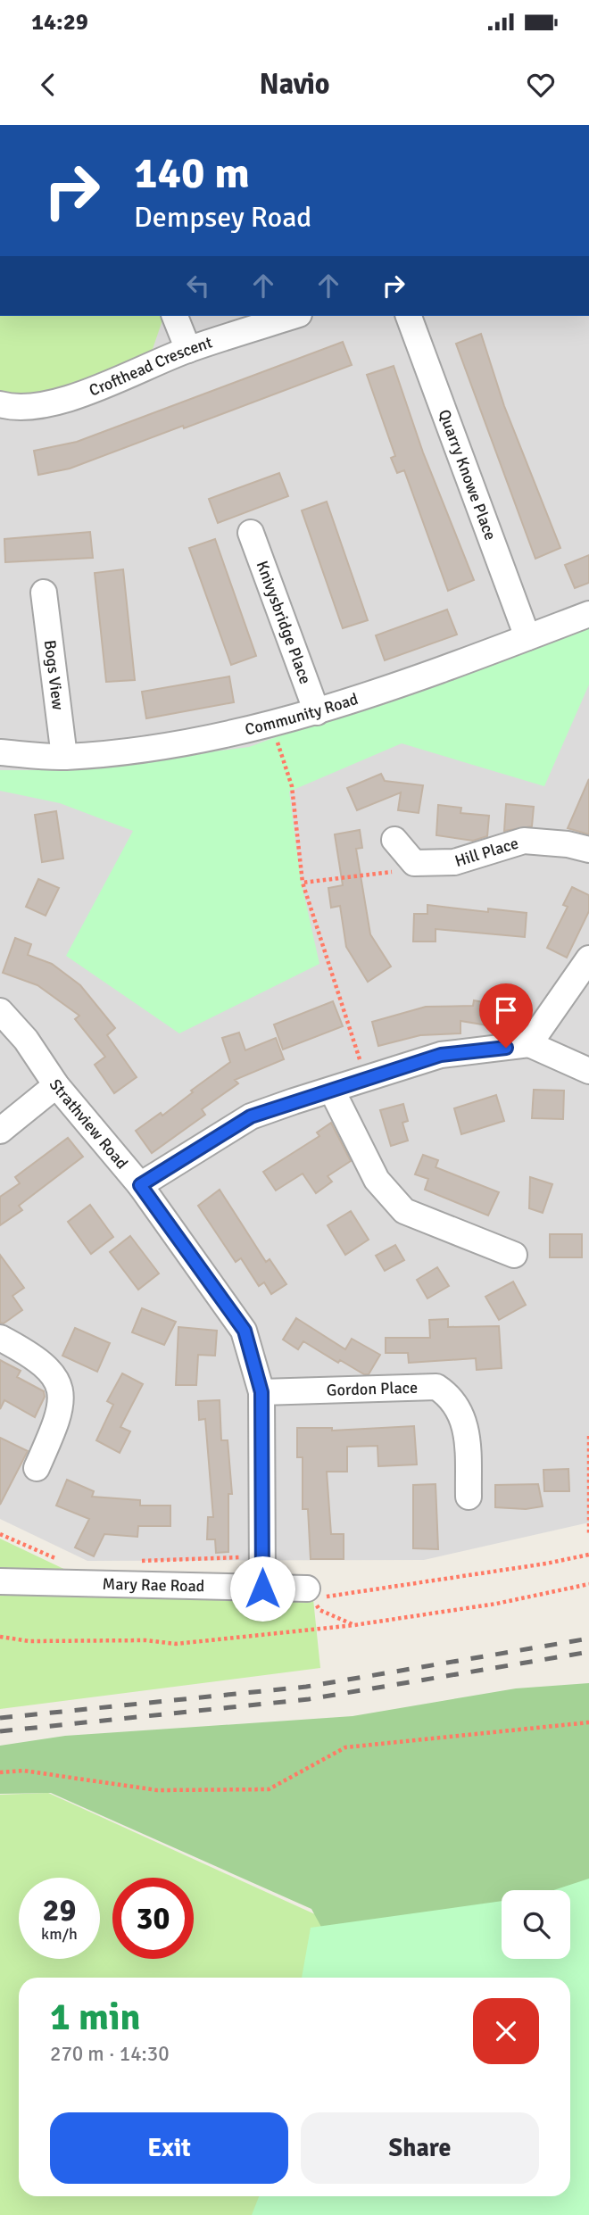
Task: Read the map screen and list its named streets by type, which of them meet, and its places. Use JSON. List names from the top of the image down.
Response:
{
  "streets": {
    "street": [
      "Crofthead Crescent",
      "Quarry Knowe Place",
      "Knivysbridge Place",
      "Bogs View",
      "Community Road",
      "Hill Place",
      "Strathview Road",
      "Gordon Place",
      "Mary Rae Road"
    ]
  },
  "crossings": [
    ["Quarry Knowe Place", "Community Road"],
    ["Knivysbridge Place", "Community Road"],
    ["Bogs View", "Community Road"],
    ["Strathview Road", "Gordon Place"],
    ["Strathview Road", "Mary Rae Road"]
  ],
  "page": {
    "status": "14:29",
    "header": "Navio",
    "turn": ["140 m", "Dempsey Road"],
    "speed": "29 km/h",
    "limit": "30",
    "heading": ["1 min", "270 m · 14:30"],
    "buttons": ["Exit", "Share"]
  }
}
